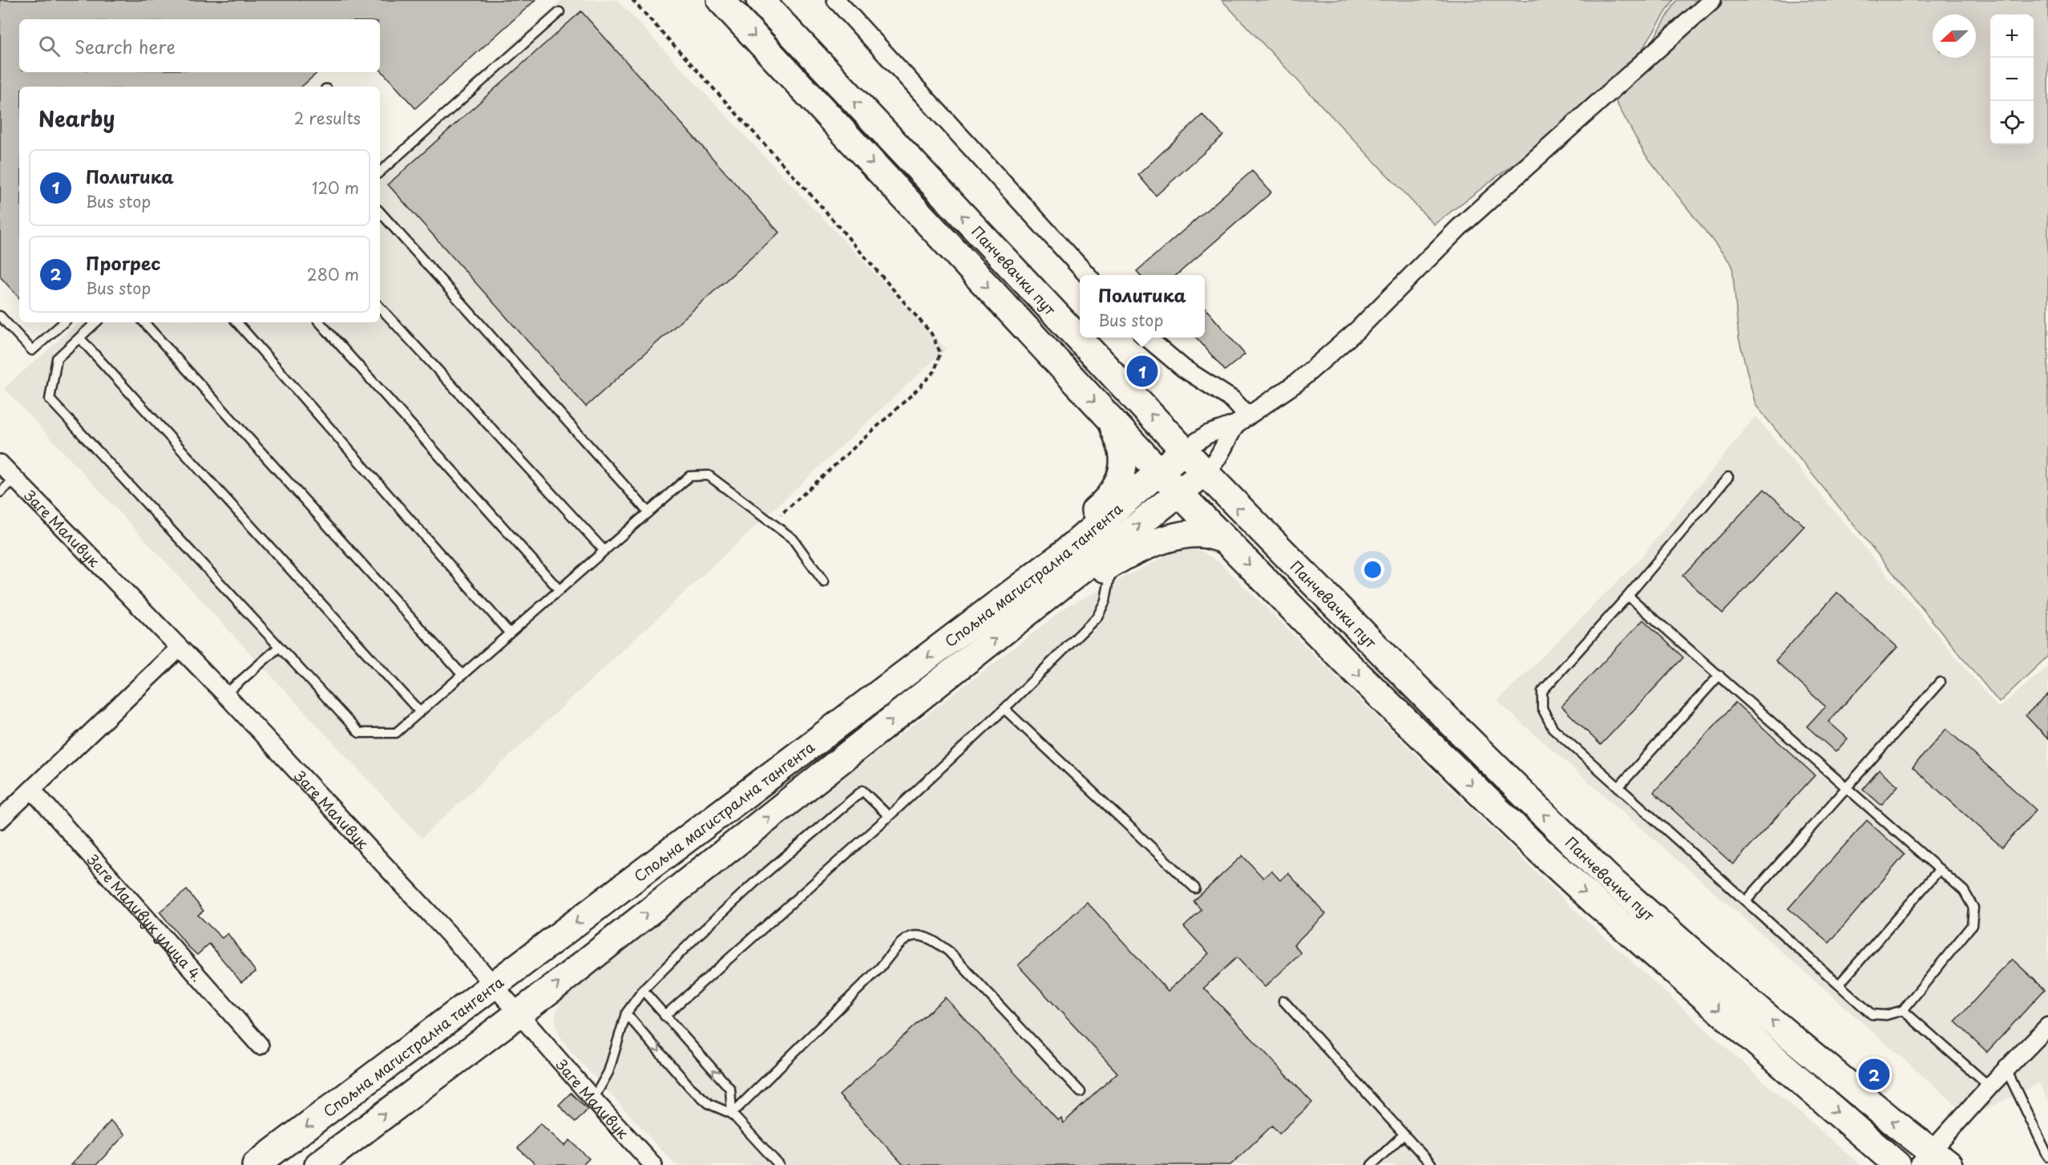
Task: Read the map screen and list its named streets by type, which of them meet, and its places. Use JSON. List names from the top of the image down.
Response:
{
  "streets": {
    "main road": ["Панчевачки пут", "Спољна магистрална тангента"],
    "street": ["Заге Маливук", "Заге Маливук улица 4."]
  },
  "crossings": [
    ["Панчевачки пут", "Спољна магистрална тангента"],
    ["Заге Маливук", "Спољна магистрална тангента"]
  ],
  "north": "left",
  "page": {
    "map_buttons": ["+", "−"],
    "search": "Search here",
    "heading": ["Nearby", "2 results"],
    "list": [
      {
        "mark": "1",
        "name": "Политика",
        "note": "Bus stop",
        "value": "120 m"
      },
      {
        "mark": "2",
        "name": "Прогрес",
        "note": "Bus stop",
        "value": "280 m"
      }
    ],
    "popup": ["Политика", "Bus stop"],
    "pins": ["1", "2"]
  }
}
